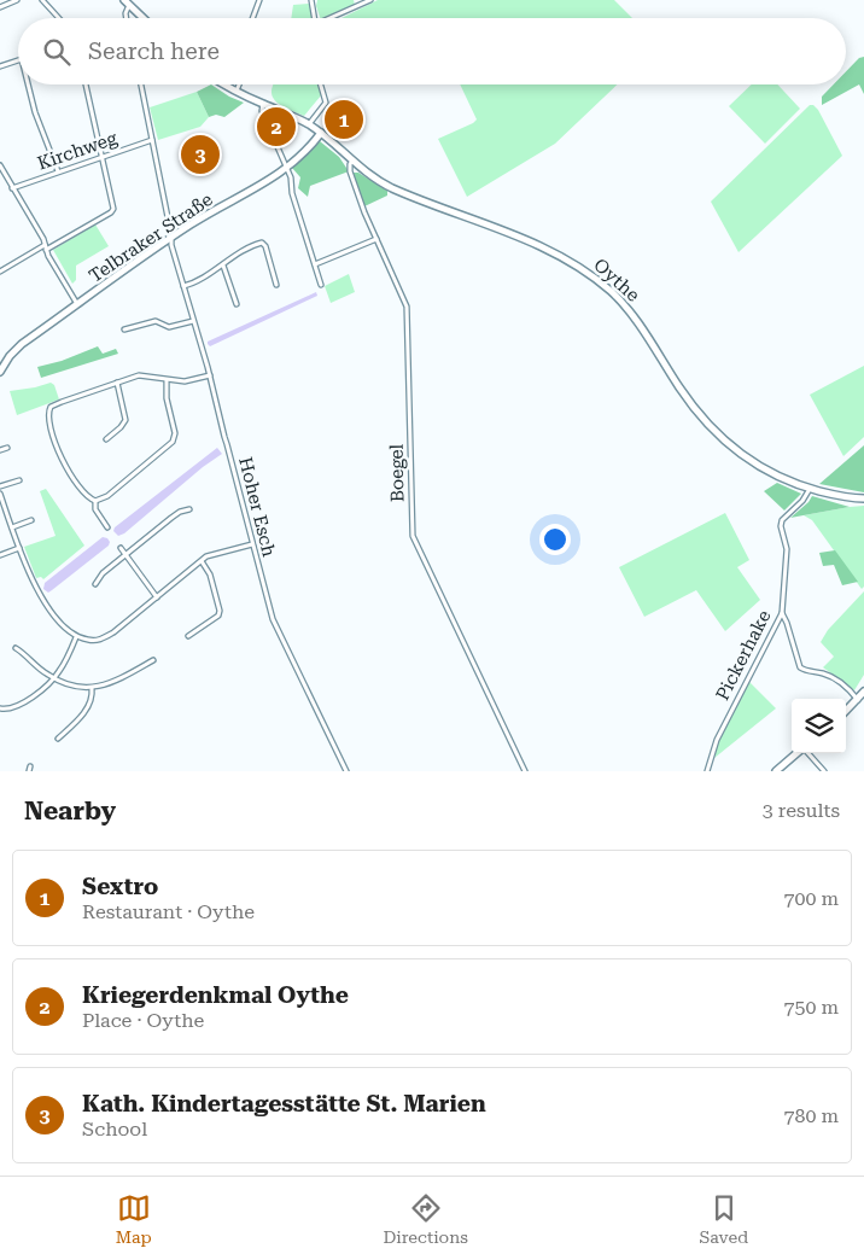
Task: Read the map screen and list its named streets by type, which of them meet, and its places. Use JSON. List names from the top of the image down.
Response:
{
  "streets": {
    "main road": ["Telbraker Straße", "Oythe"],
    "street": [
      "Kirchweg",
      "Boegel",
      "Hoher Esch",
      "Pickerhake"
    ]
  },
  "crossings": [
    ["Kirchweg", "Hoher Esch"],
    ["Telbraker Straße", "Oythe"],
    ["Telbraker Straße", "Hoher Esch"],
    ["Oythe", "Boegel"],
    ["Oythe", "Pickerhake"]
  ],
  "page": {
    "search": "Search here",
    "pins": ["1", "2", "3"],
    "heading": ["Nearby", "3 results"],
    "list": [
      {
        "mark": "1",
        "name": "Sextro",
        "note": "Restaurant · Oythe",
        "value": "700 m"
      },
      {
        "mark": "2",
        "name": "Kriegerdenkmal Oythe",
        "note": "Place · Oythe",
        "value": "750 m"
      },
      {
        "mark": "3",
        "name": "Kath. Kindertagesstätte St. Marien",
        "note": "School",
        "value": "780 m"
      }
    ],
    "nav": ["Map", "Directions", "Saved"]
  }
}
